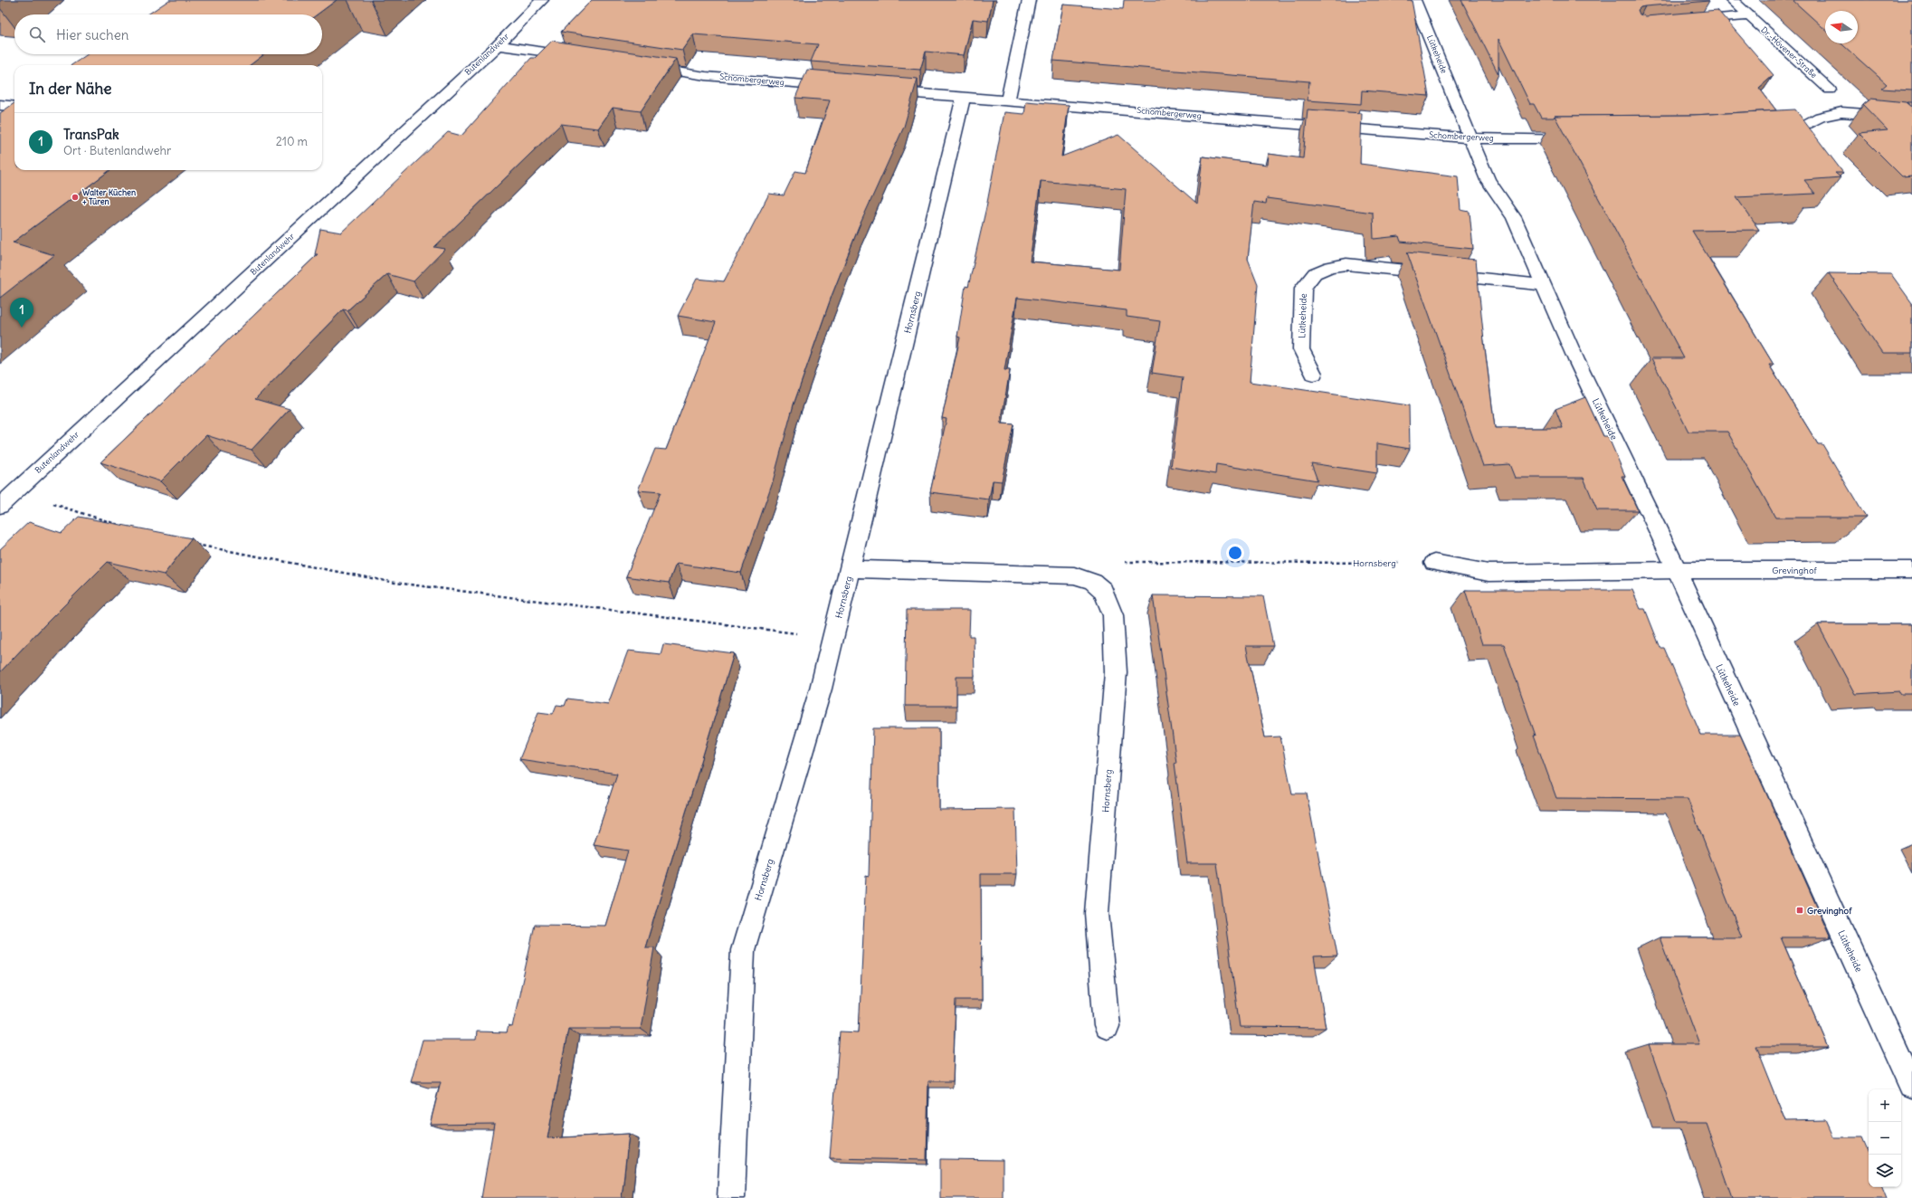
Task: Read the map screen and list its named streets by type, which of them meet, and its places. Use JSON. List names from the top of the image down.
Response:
{
  "streets": {
    "street": [
      "Dr.-Hövener-Straße",
      "Butenlandwehr",
      "Lütkeheide",
      "Schombergerweg",
      "Hornsberg",
      "Grevinghof"
    ]
  },
  "crossings": [
    ["Lütkeheide", "Schombergerweg"],
    ["Lütkeheide", "Grevinghof"],
    ["Schombergerweg", "Hornsberg"]
  ],
  "places": {
    "other": ["Walter Küchen + Türen"],
    "transit": ["Grevinghof"]
  },
  "north": "left",
  "page": {
    "search": "Hier suchen",
    "heading": "In der Nähe",
    "list": [
      {
        "mark": "1",
        "name": "TransPak",
        "note": "Ort · Butenlandwehr",
        "value": "210 m"
      }
    ],
    "pins": "1",
    "map_buttons": ["+", "−"]
  }
}
